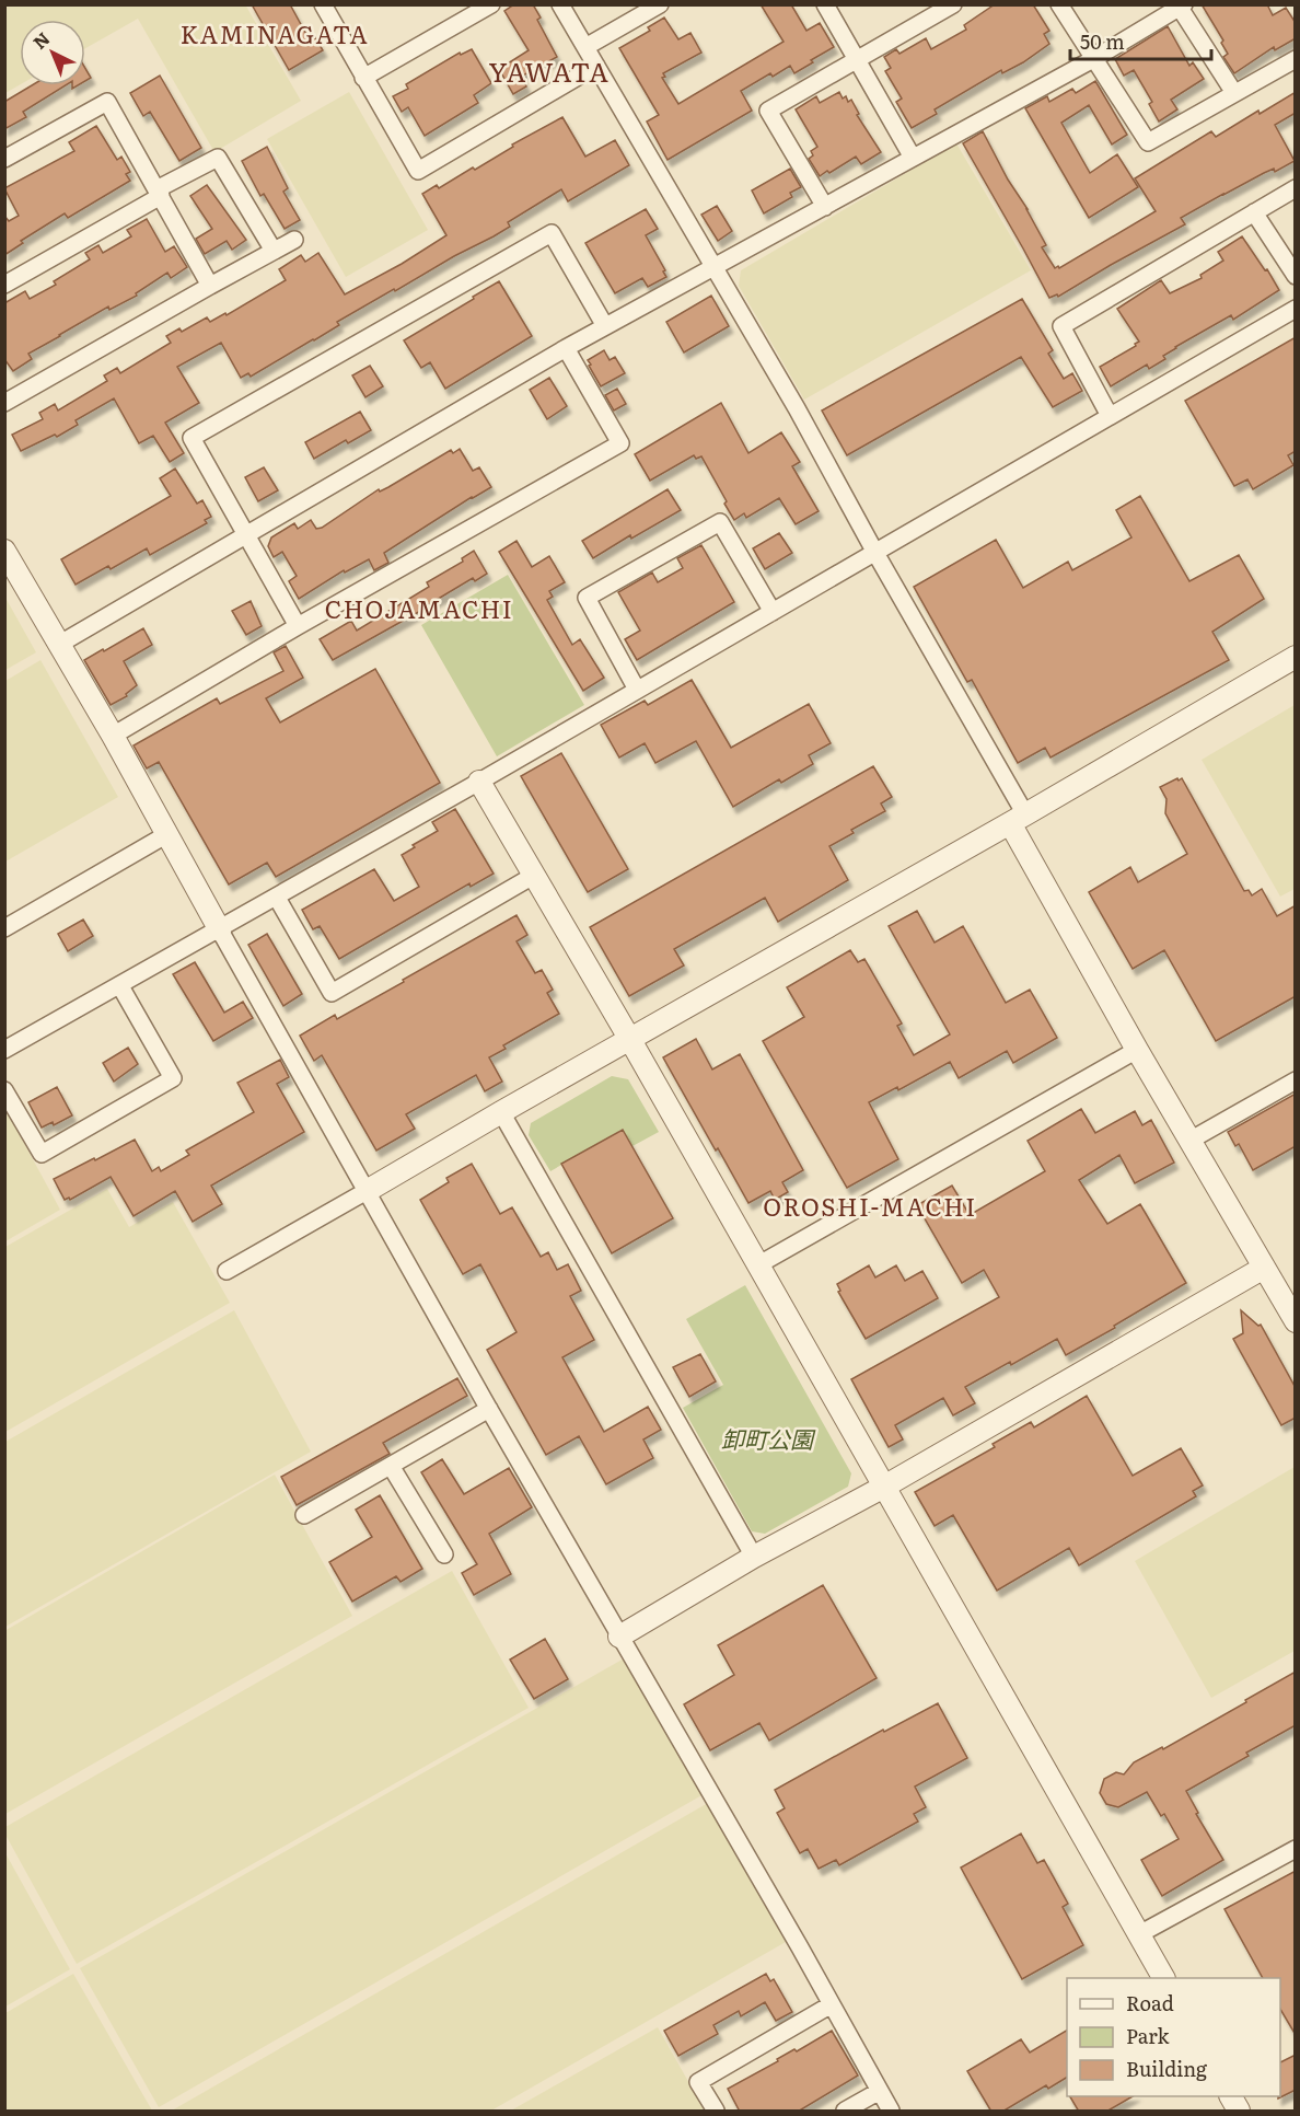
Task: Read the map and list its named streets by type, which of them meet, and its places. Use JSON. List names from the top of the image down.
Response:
{
  "districts": [
    "KAMINAGATA",
    "YAWATA",
    "CHOJAMACHI",
    "OROSHI-MACHI"
  ],
  "parks": ["卸町公園"],
  "legend": ["Road", "Park", "Building"],
  "scale_bar": "50 m",
  "north": "top left"
}
